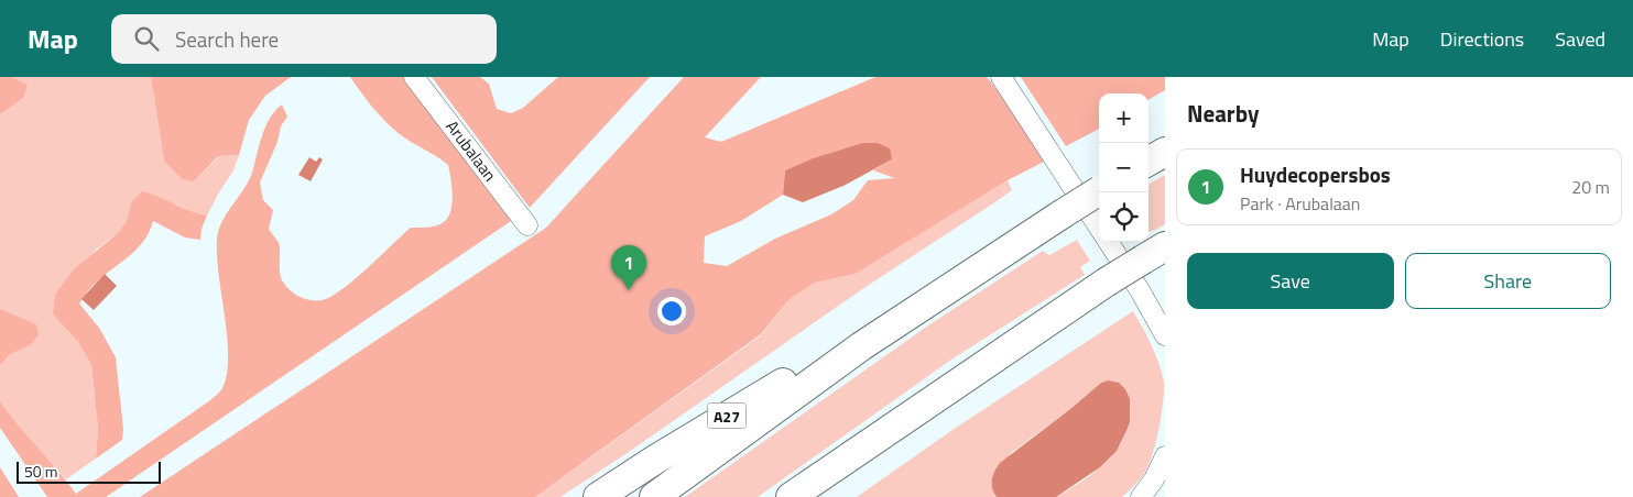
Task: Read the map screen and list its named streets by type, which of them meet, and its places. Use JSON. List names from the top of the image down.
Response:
{
  "streets": {
    "highway": ["A27"],
    "street": ["Arubalaan"]
  },
  "scale_bar": "50 m",
  "page": {
    "header": "Map",
    "search": "Search here",
    "nav": ["Map", "Directions", "Saved"],
    "heading": "Nearby",
    "map_buttons": ["+", "−"],
    "list": [
      {
        "mark": "1",
        "name": "Huydecopersbos",
        "note": "Park · Arubalaan",
        "value": "20 m"
      }
    ],
    "buttons": ["Save", "Share"],
    "pins": "1",
    "scale": "50 m"
  }
}
